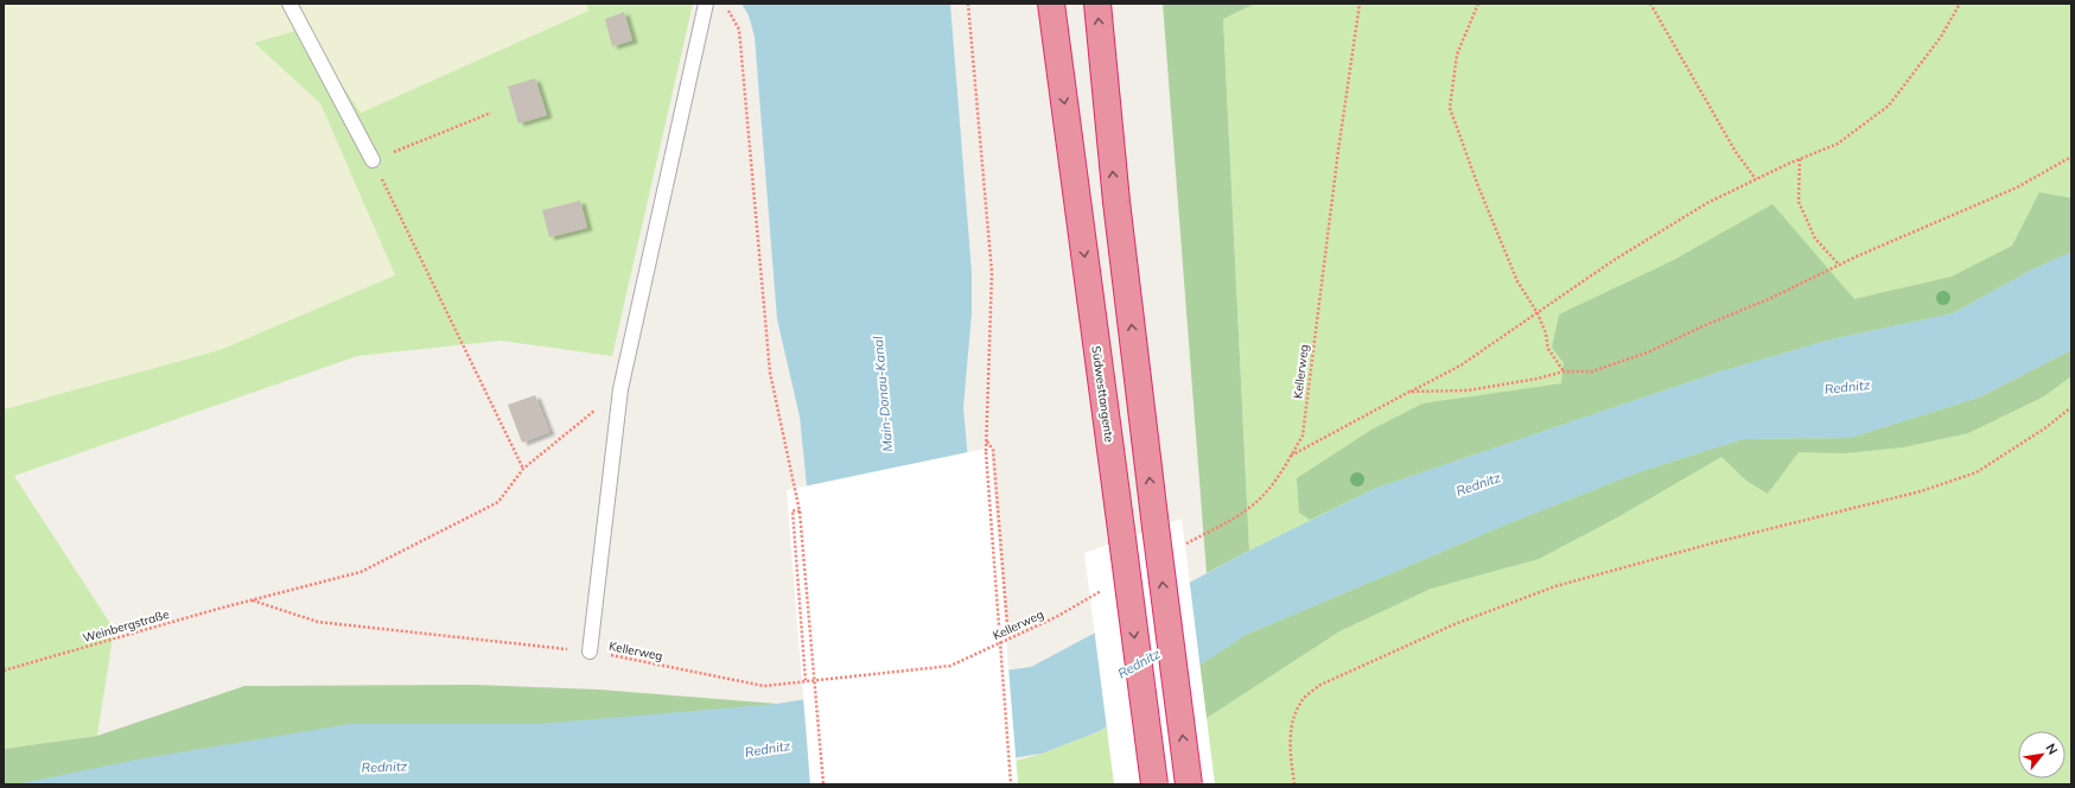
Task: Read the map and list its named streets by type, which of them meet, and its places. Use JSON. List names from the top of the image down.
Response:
{
  "streets": {
    "highway": ["Südwesttangente"],
    "path": ["Kellerweg", "Weinbergstraße"]
  },
  "crossings": [
    ["Kellerweg", "Weinbergstraße"]
  ],
  "water": ["Rednitz", "Main-Donau-Kanal"],
  "north": "top right"
}
